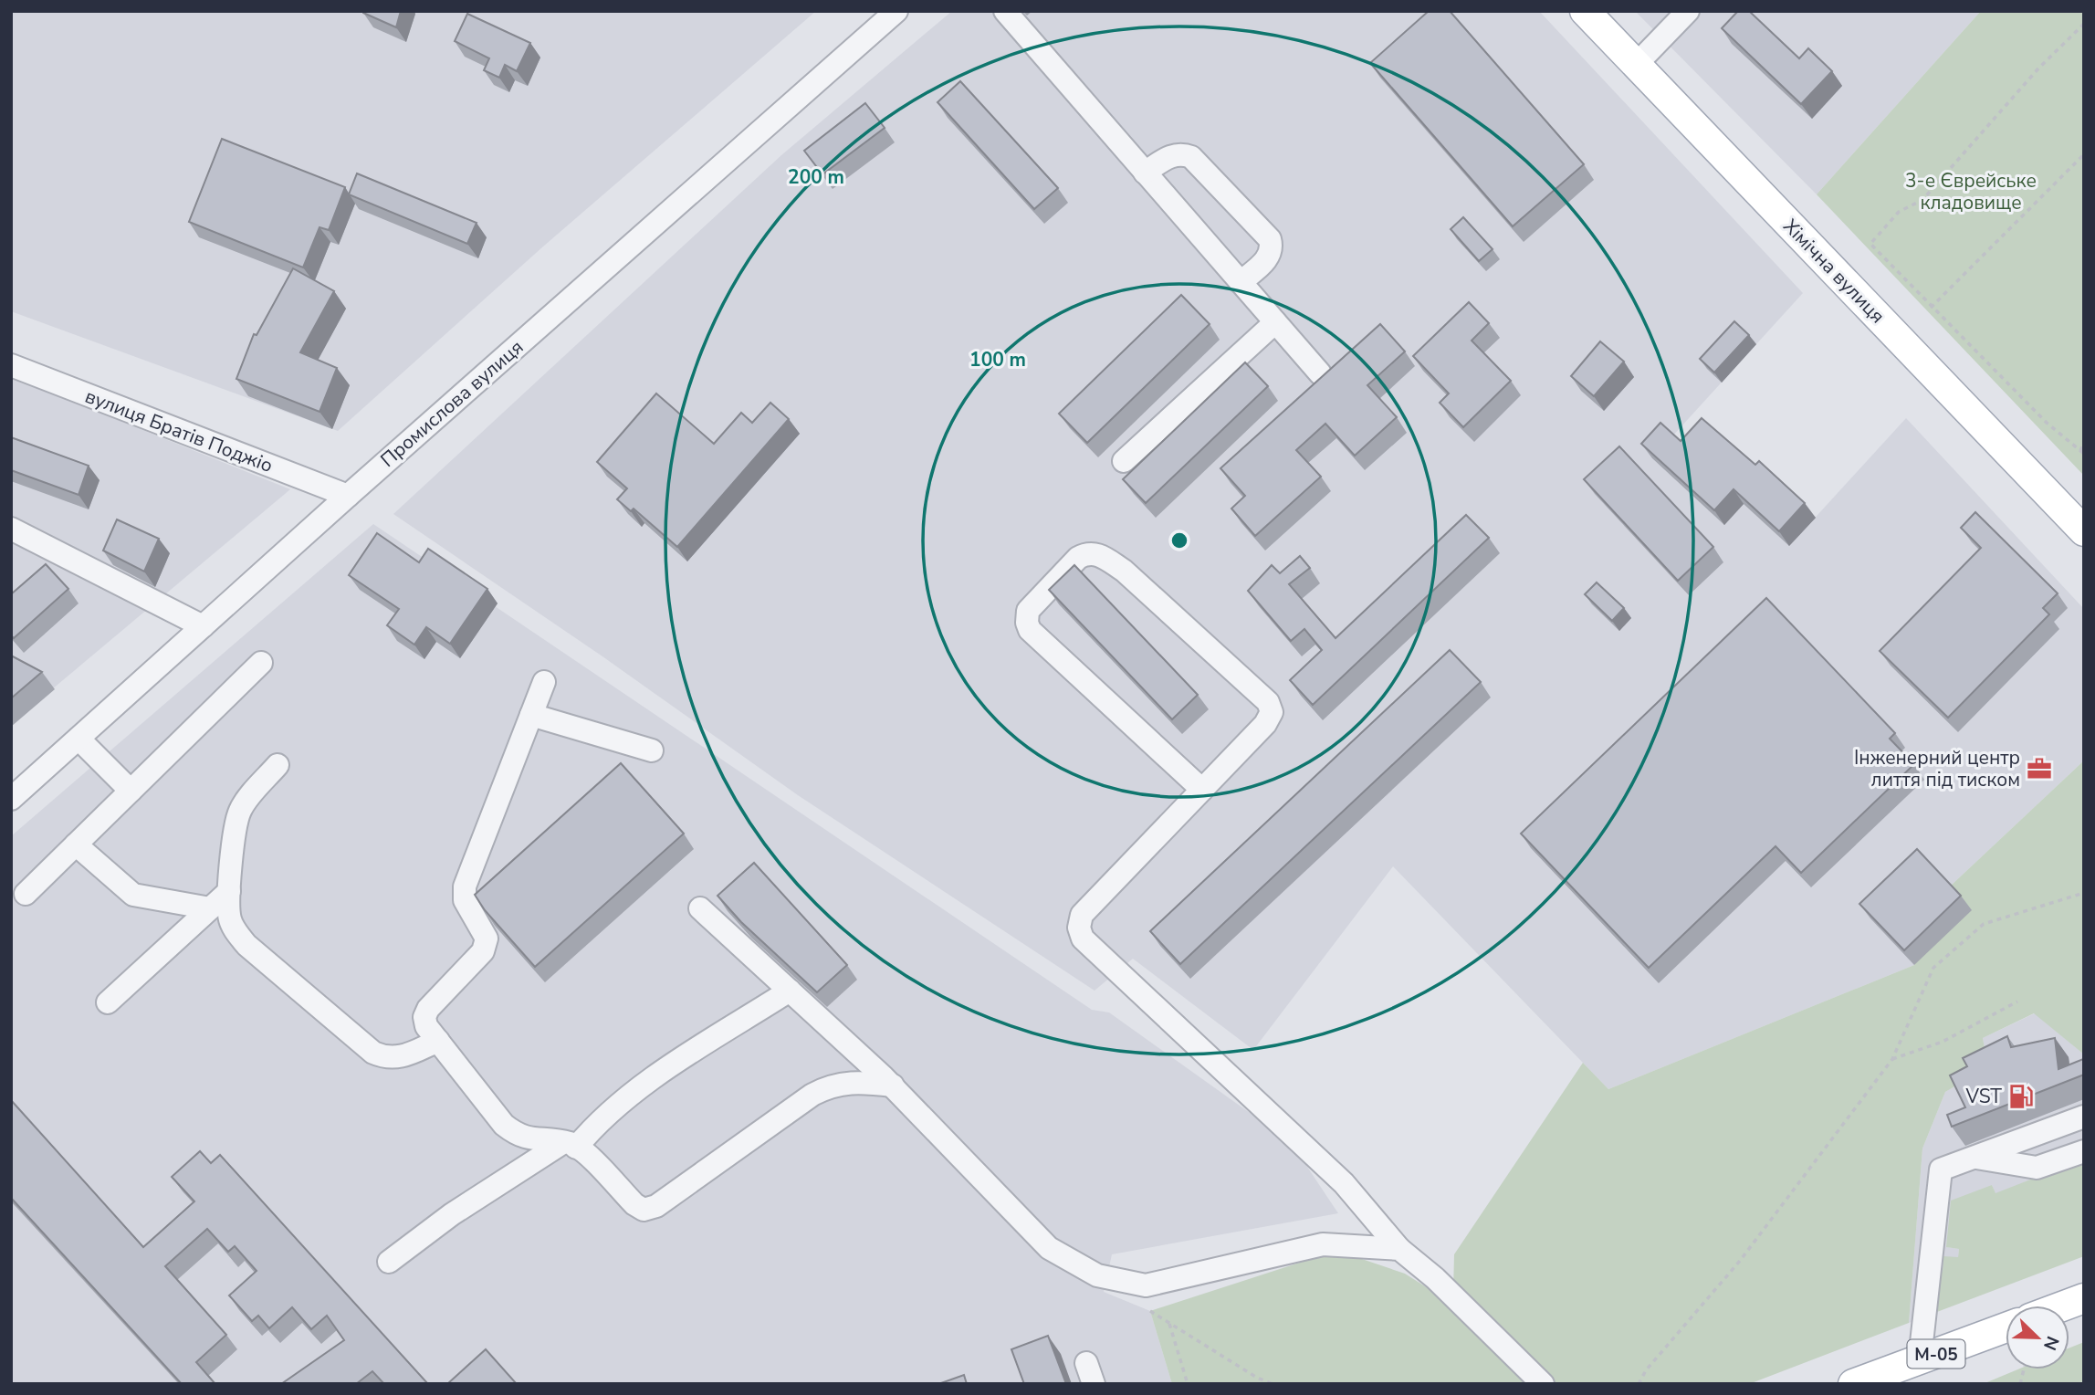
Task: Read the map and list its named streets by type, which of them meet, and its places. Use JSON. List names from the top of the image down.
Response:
{
  "streets": {
    "main road": ["Хімічна вулиця", "М-05"],
    "street": ["Промислова вулиця", "вулиця Братів Поджіо"]
  },
  "crossings": [
    ["Промислова вулиця", "вулиця Братів Поджіо"]
  ],
  "parks": ["3-е Єврейське кладовище"],
  "places": {
    "office": ["Інженерний центр лиття під тиском"],
    "fuel station": ["VST"]
  },
  "north": "bottom right",
  "rings": ["200 m", "100 m"]
}
